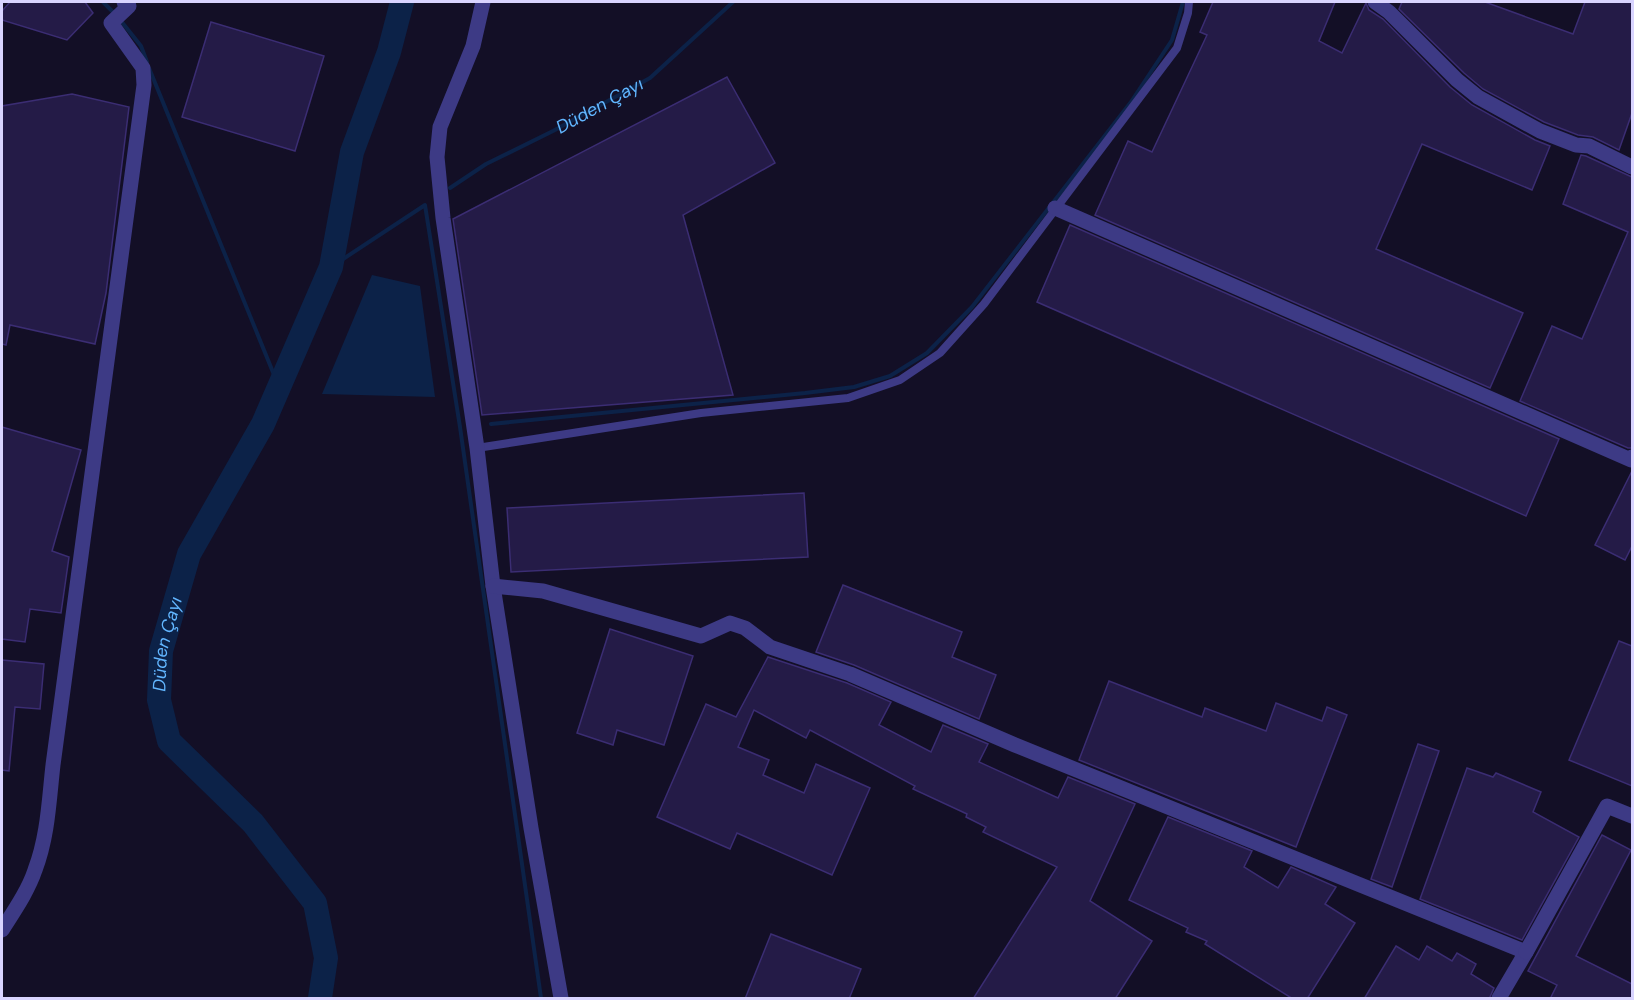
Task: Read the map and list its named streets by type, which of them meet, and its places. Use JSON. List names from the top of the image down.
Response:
{
  "water": ["Düden Çayı"]
}
